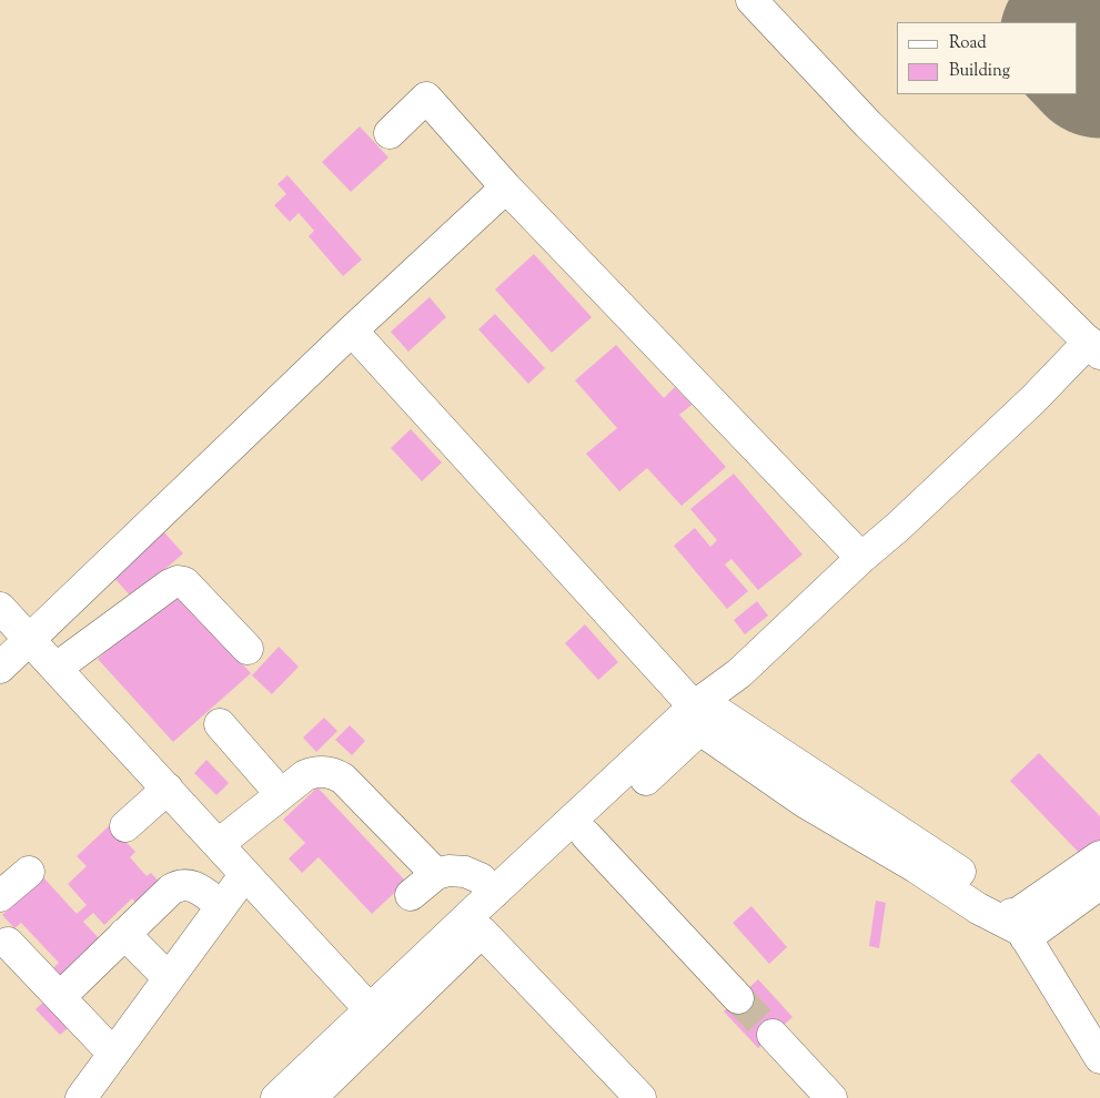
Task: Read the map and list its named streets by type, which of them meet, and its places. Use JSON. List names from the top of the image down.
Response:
{
  "legend": ["Road", "Building"]
}
